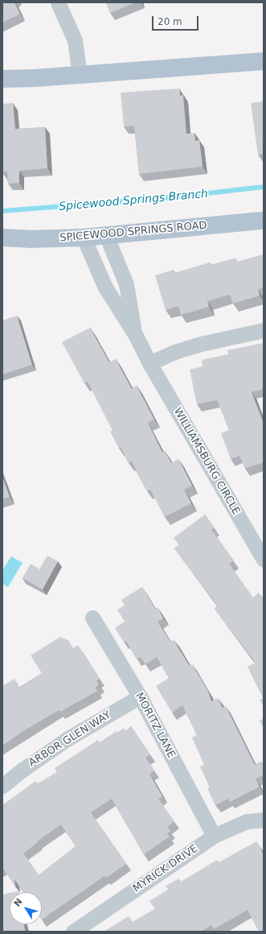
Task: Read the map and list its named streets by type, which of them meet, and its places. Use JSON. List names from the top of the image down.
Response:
{
  "streets": {
    "main road": ["SPICEWOOD SPRINGS ROAD"],
    "street": [
      "WILLIAMSBURG CIRCLE",
      "MORITZ LANE",
      "ARBOR GLEN WAY",
      "MYRICK DRIVE"
    ]
  },
  "crossings": [
    ["SPICEWOOD SPRINGS ROAD", "WILLIAMSBURG CIRCLE"],
    ["MORITZ LANE", "ARBOR GLEN WAY"],
    ["MORITZ LANE", "MYRICK DRIVE"]
  ],
  "water": ["Spicewood Springs Branch"],
  "scale_bar": "20 m",
  "north": "top left"
}
